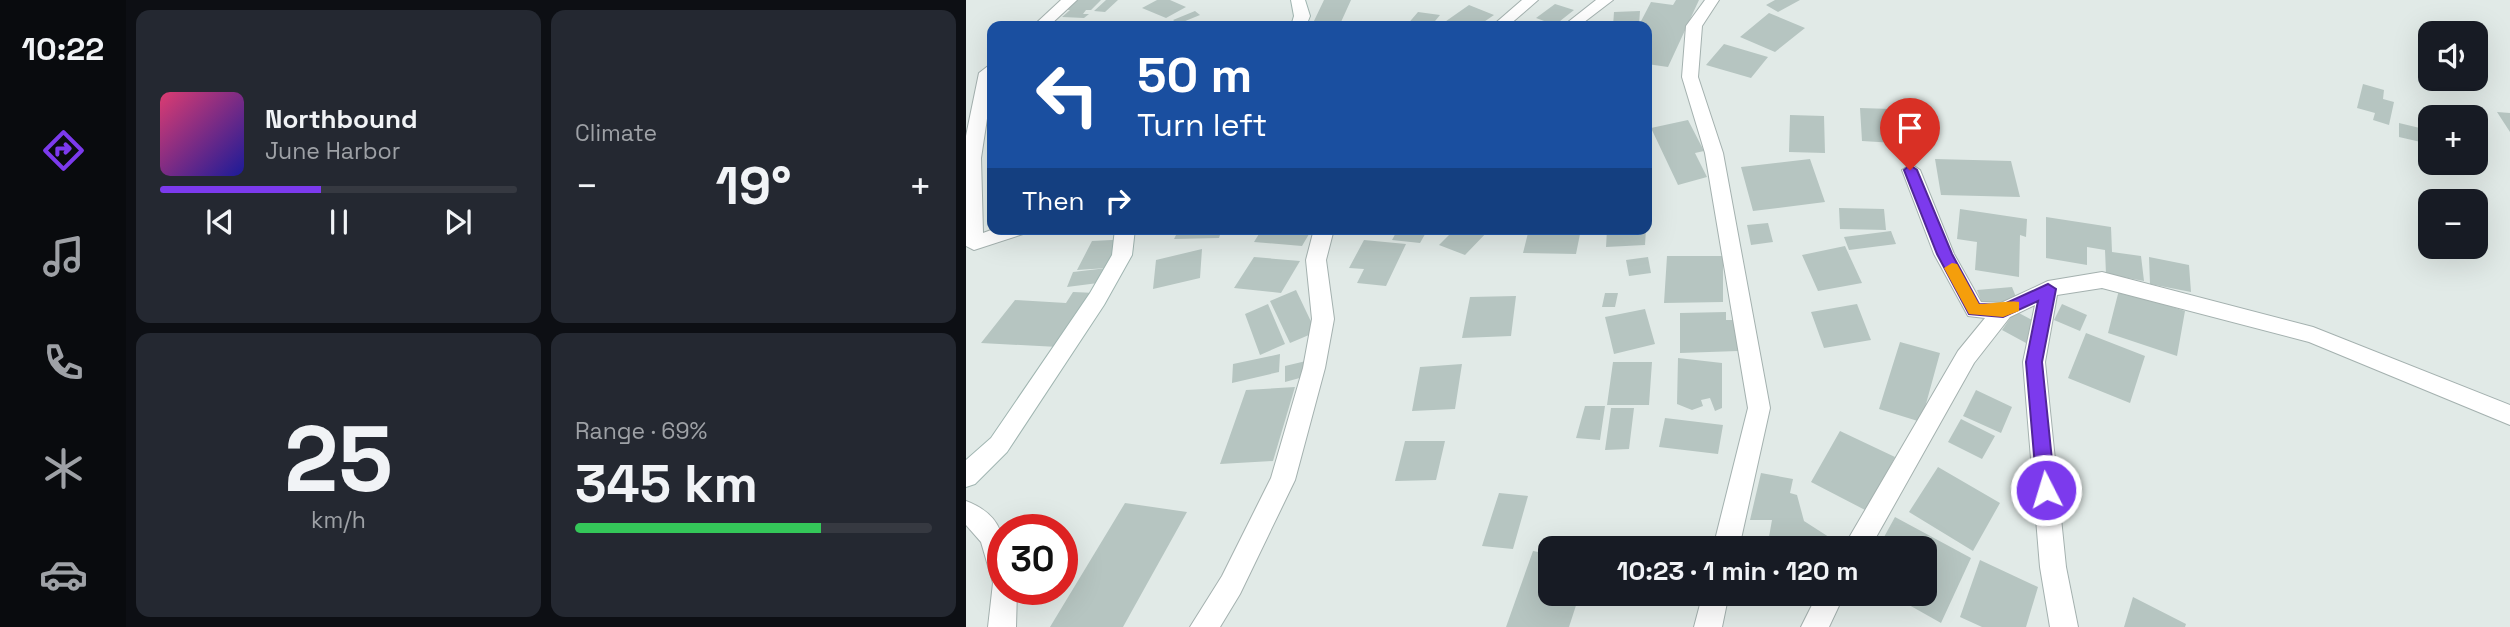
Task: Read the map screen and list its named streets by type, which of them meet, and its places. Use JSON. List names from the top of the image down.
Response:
{
  "page": {
    "tabs": "10:22",
    "tile": [
      "Climate",
      ["25", "km/h"],
      ["Range · 69%", "345 km"]
    ],
    "map_buttons": ["+", "−"],
    "turn": ["50 m", "Turn left"],
    "song": ["Northbound", "June Harbor"],
    "heat": ["−", "19°", "+"],
    "then": "Then",
    "limit": "30",
    "trip": "10:23 · 1 min · 120 m"
  }
}
